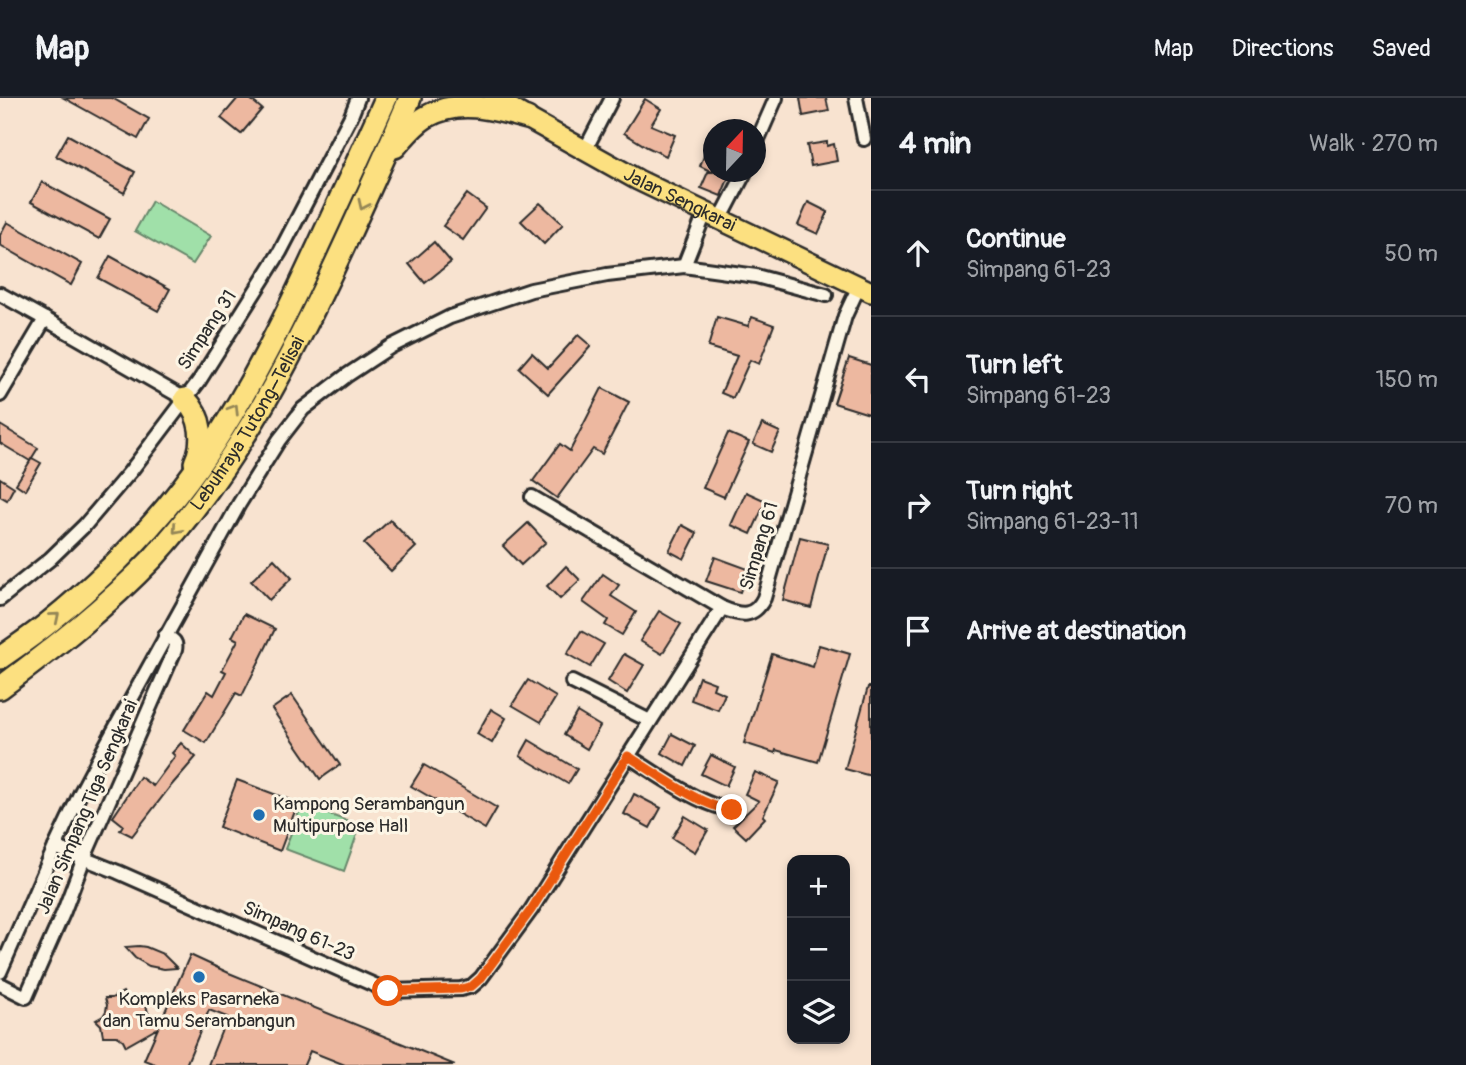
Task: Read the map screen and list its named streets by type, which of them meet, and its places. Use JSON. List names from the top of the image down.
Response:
{
  "streets": {
    "highway": ["Lebuhraya Tutong–Telisai"],
    "main road": ["Jalan Sengkarai"],
    "street": [
      "Simpang 31",
      "Simpang 61",
      "Jalan Simpang Tiga Sengkarai",
      "Simpang 61-23"
    ]
  },
  "crossings": [
    ["Jalan Sengkarai", "Simpang 61"],
    ["Simpang 61", "Simpang 61-23"],
    ["Jalan Simpang Tiga Sengkarai", "Simpang 61-23"]
  ],
  "places": ["Kampong Serambangun Multipurpose Hall", "Kompleks Pasarneka dan Tamu Serambangun"],
  "north": "top",
  "page": {
    "header": "Map",
    "nav": ["Map", "Directions", "Saved"],
    "heading": ["4 min", "Walk · 270 m"],
    "list": [
      ["Continue", "Simpang 61-23", "50 m"],
      ["Turn left", "Simpang 61-23", "150 m"],
      ["Turn right", "Simpang 61-23-11", "70 m"],
      "Arrive at destination"
    ],
    "map_buttons": ["+", "−"]
  }
}
